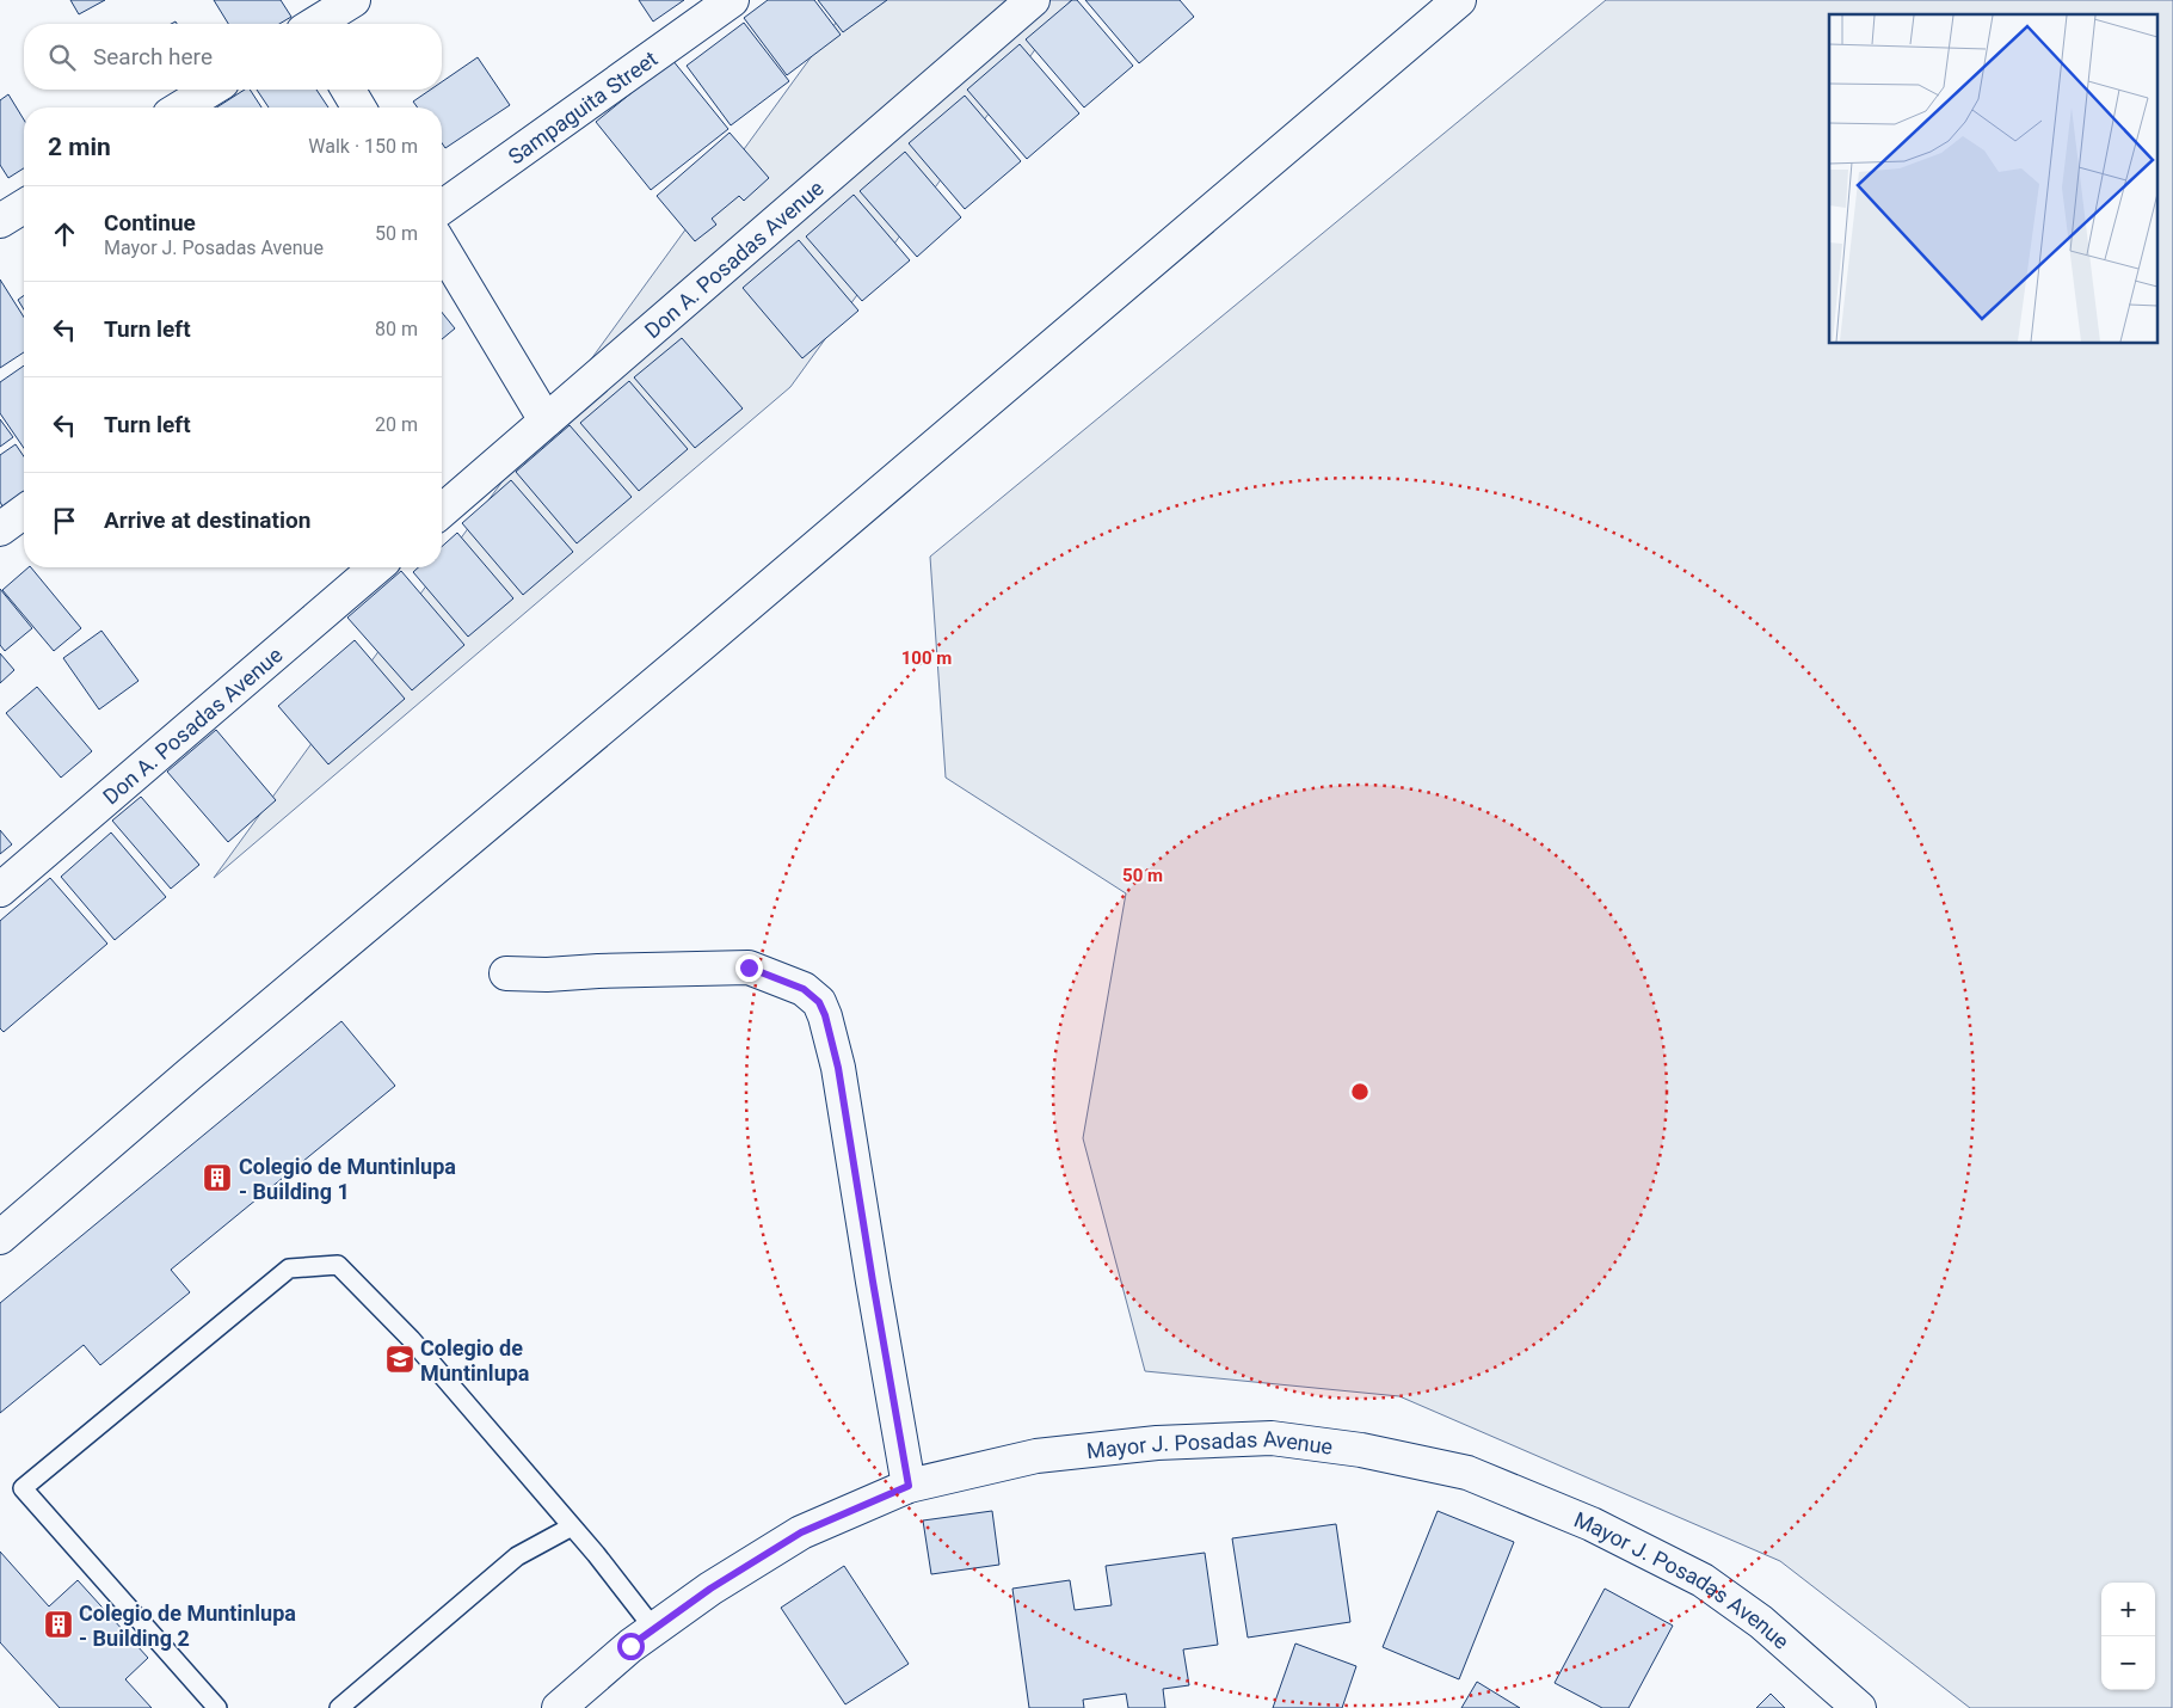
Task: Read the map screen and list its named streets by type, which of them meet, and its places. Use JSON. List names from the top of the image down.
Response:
{
  "streets": {
    "street": ["Sampaguita Street", "Don A. Posadas Avenue", "Mayor J. Posadas Avenue"]
  },
  "places": {
    "building": ["Colegio de Muntinlupa - Building 1", "Colegio de Muntinlupa - Building 2"],
    "school or university": ["Colegio de Muntinlupa"]
  },
  "page": {
    "search": "Search here",
    "heading": ["2 min", "Walk · 150 m"],
    "list": [
      ["Continue", "Mayor J. Posadas Avenue", "50 m"],
      ["Turn left", "80 m"],
      ["Turn left", "20 m"],
      "Arrive at destination"
    ],
    "map_buttons": ["+", "−"]
  },
  "rings": ["100 m", "50 m"]
}
